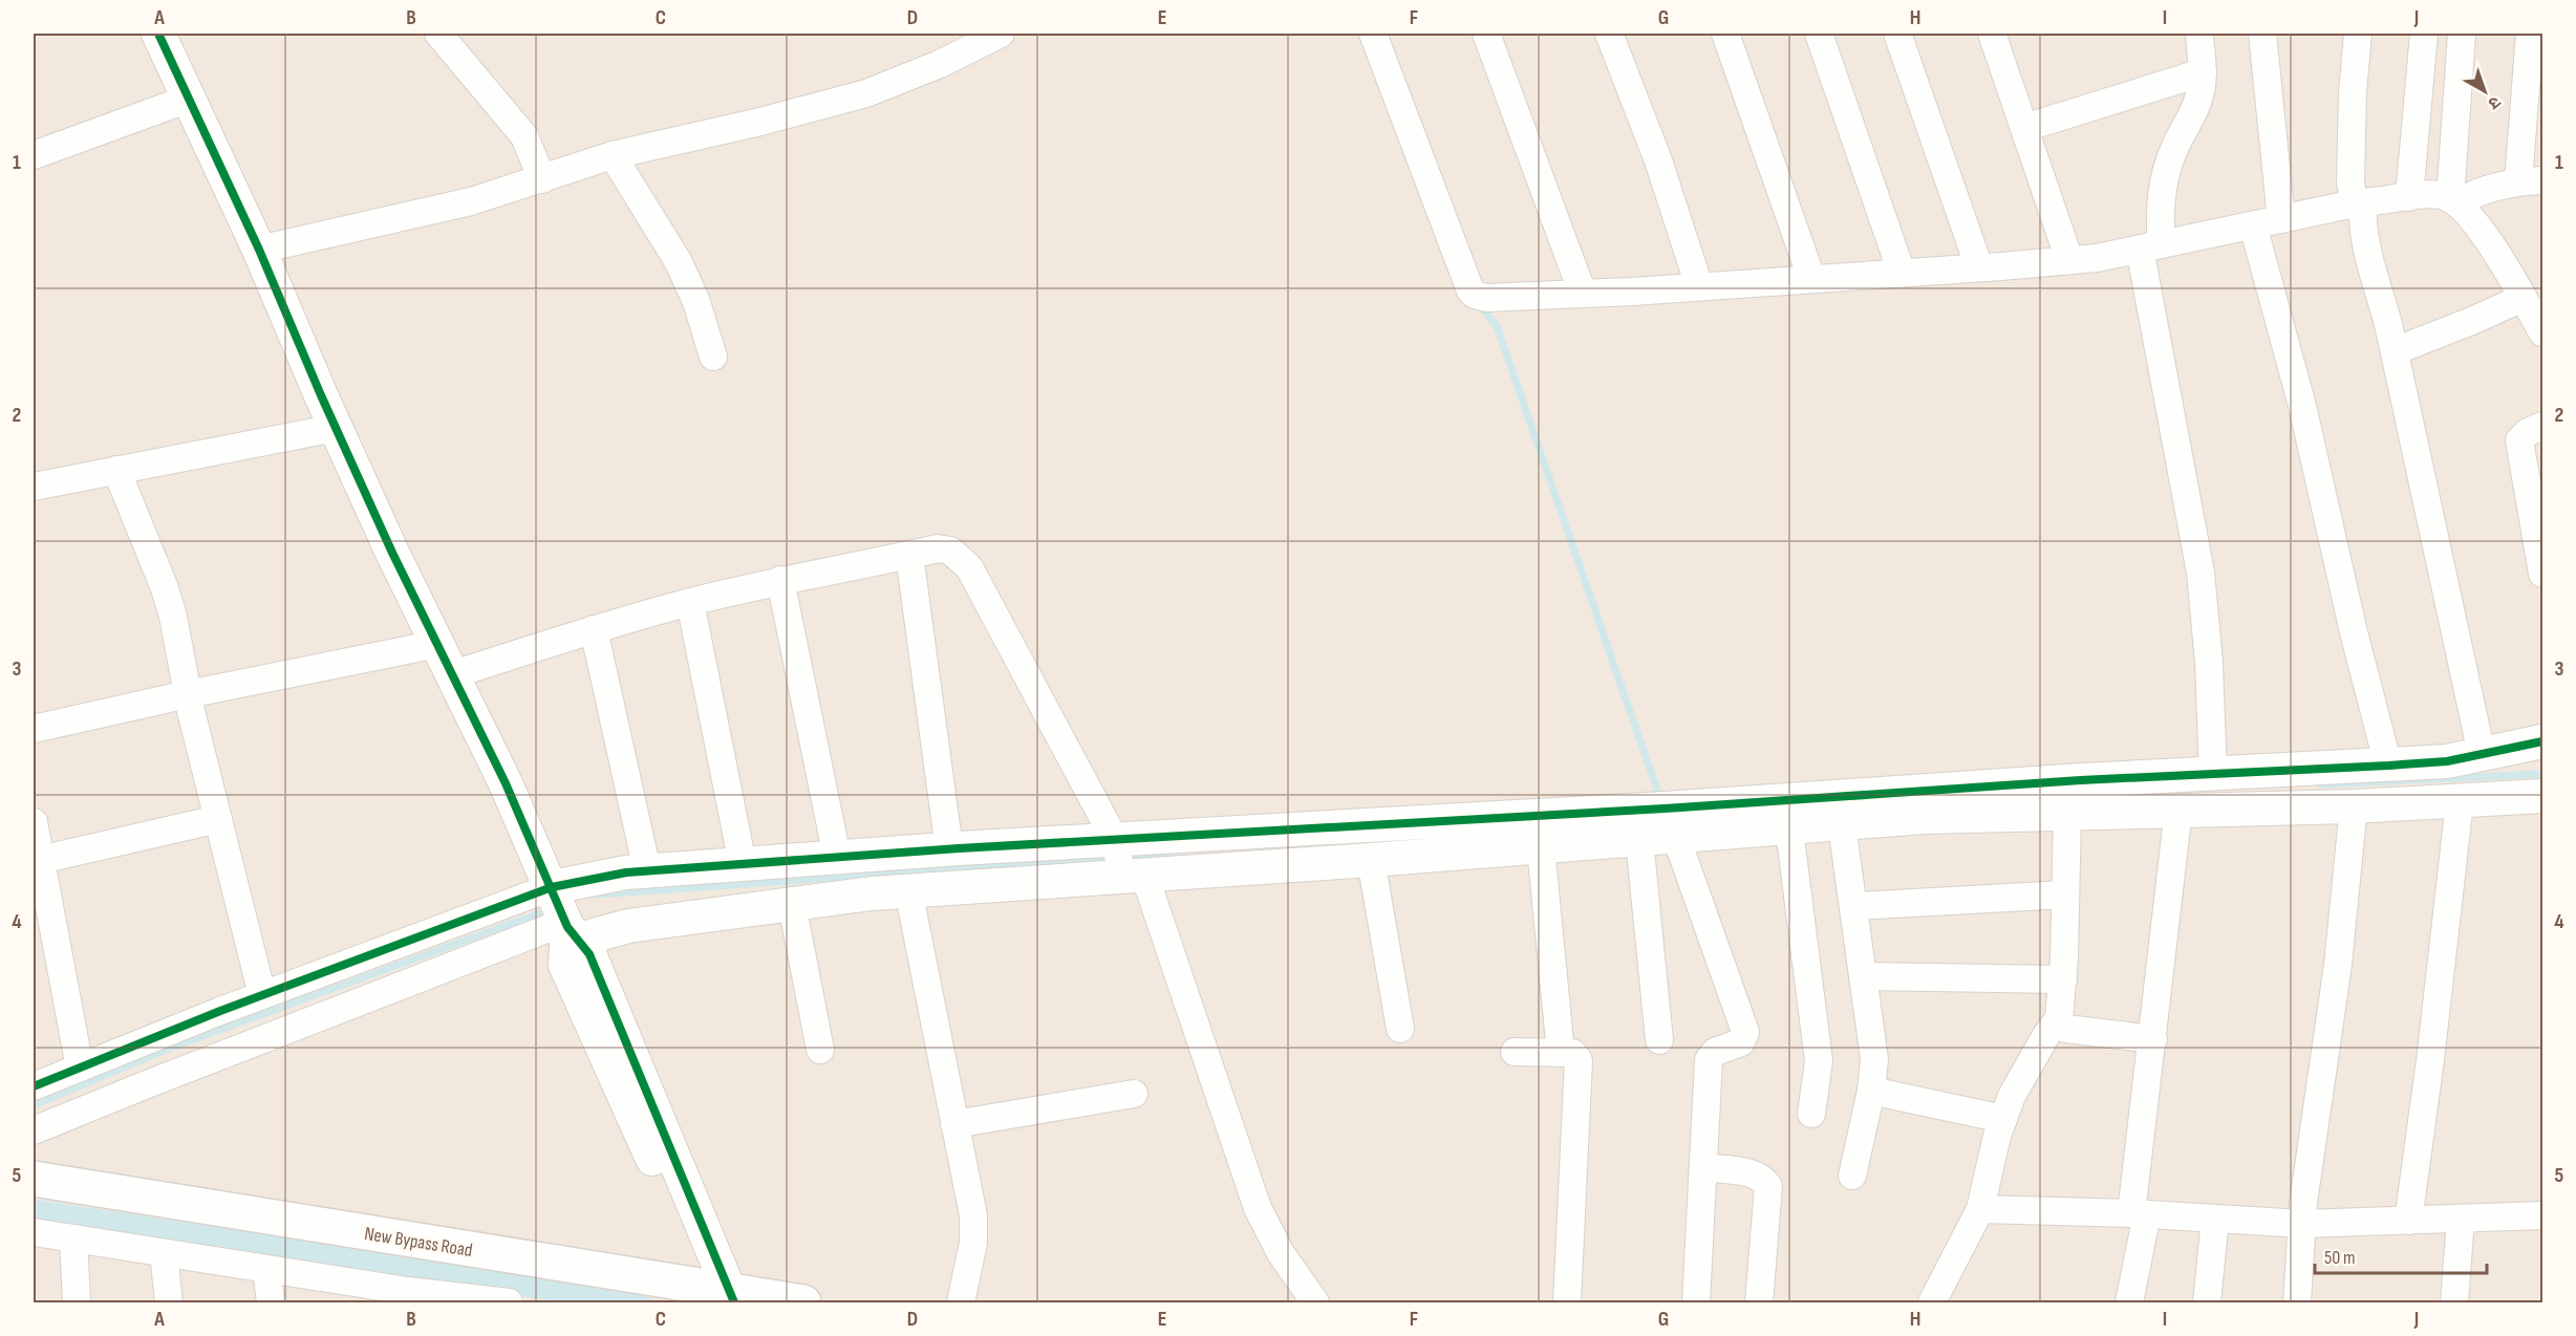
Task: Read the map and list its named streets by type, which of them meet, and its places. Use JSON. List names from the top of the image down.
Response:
{
  "streets": {
    "main road": ["New Bypass Road"]
  },
  "scale_bar": "50 m",
  "north": "bottom right",
  "grid": {
    "columns": [
      "A",
      "B",
      "C",
      "D",
      "E",
      "F",
      "G",
      "H",
      "I",
      "J"
    ],
    "rows": [
      "1",
      "2",
      "3",
      "4",
      "5"
    ]
  }
}
